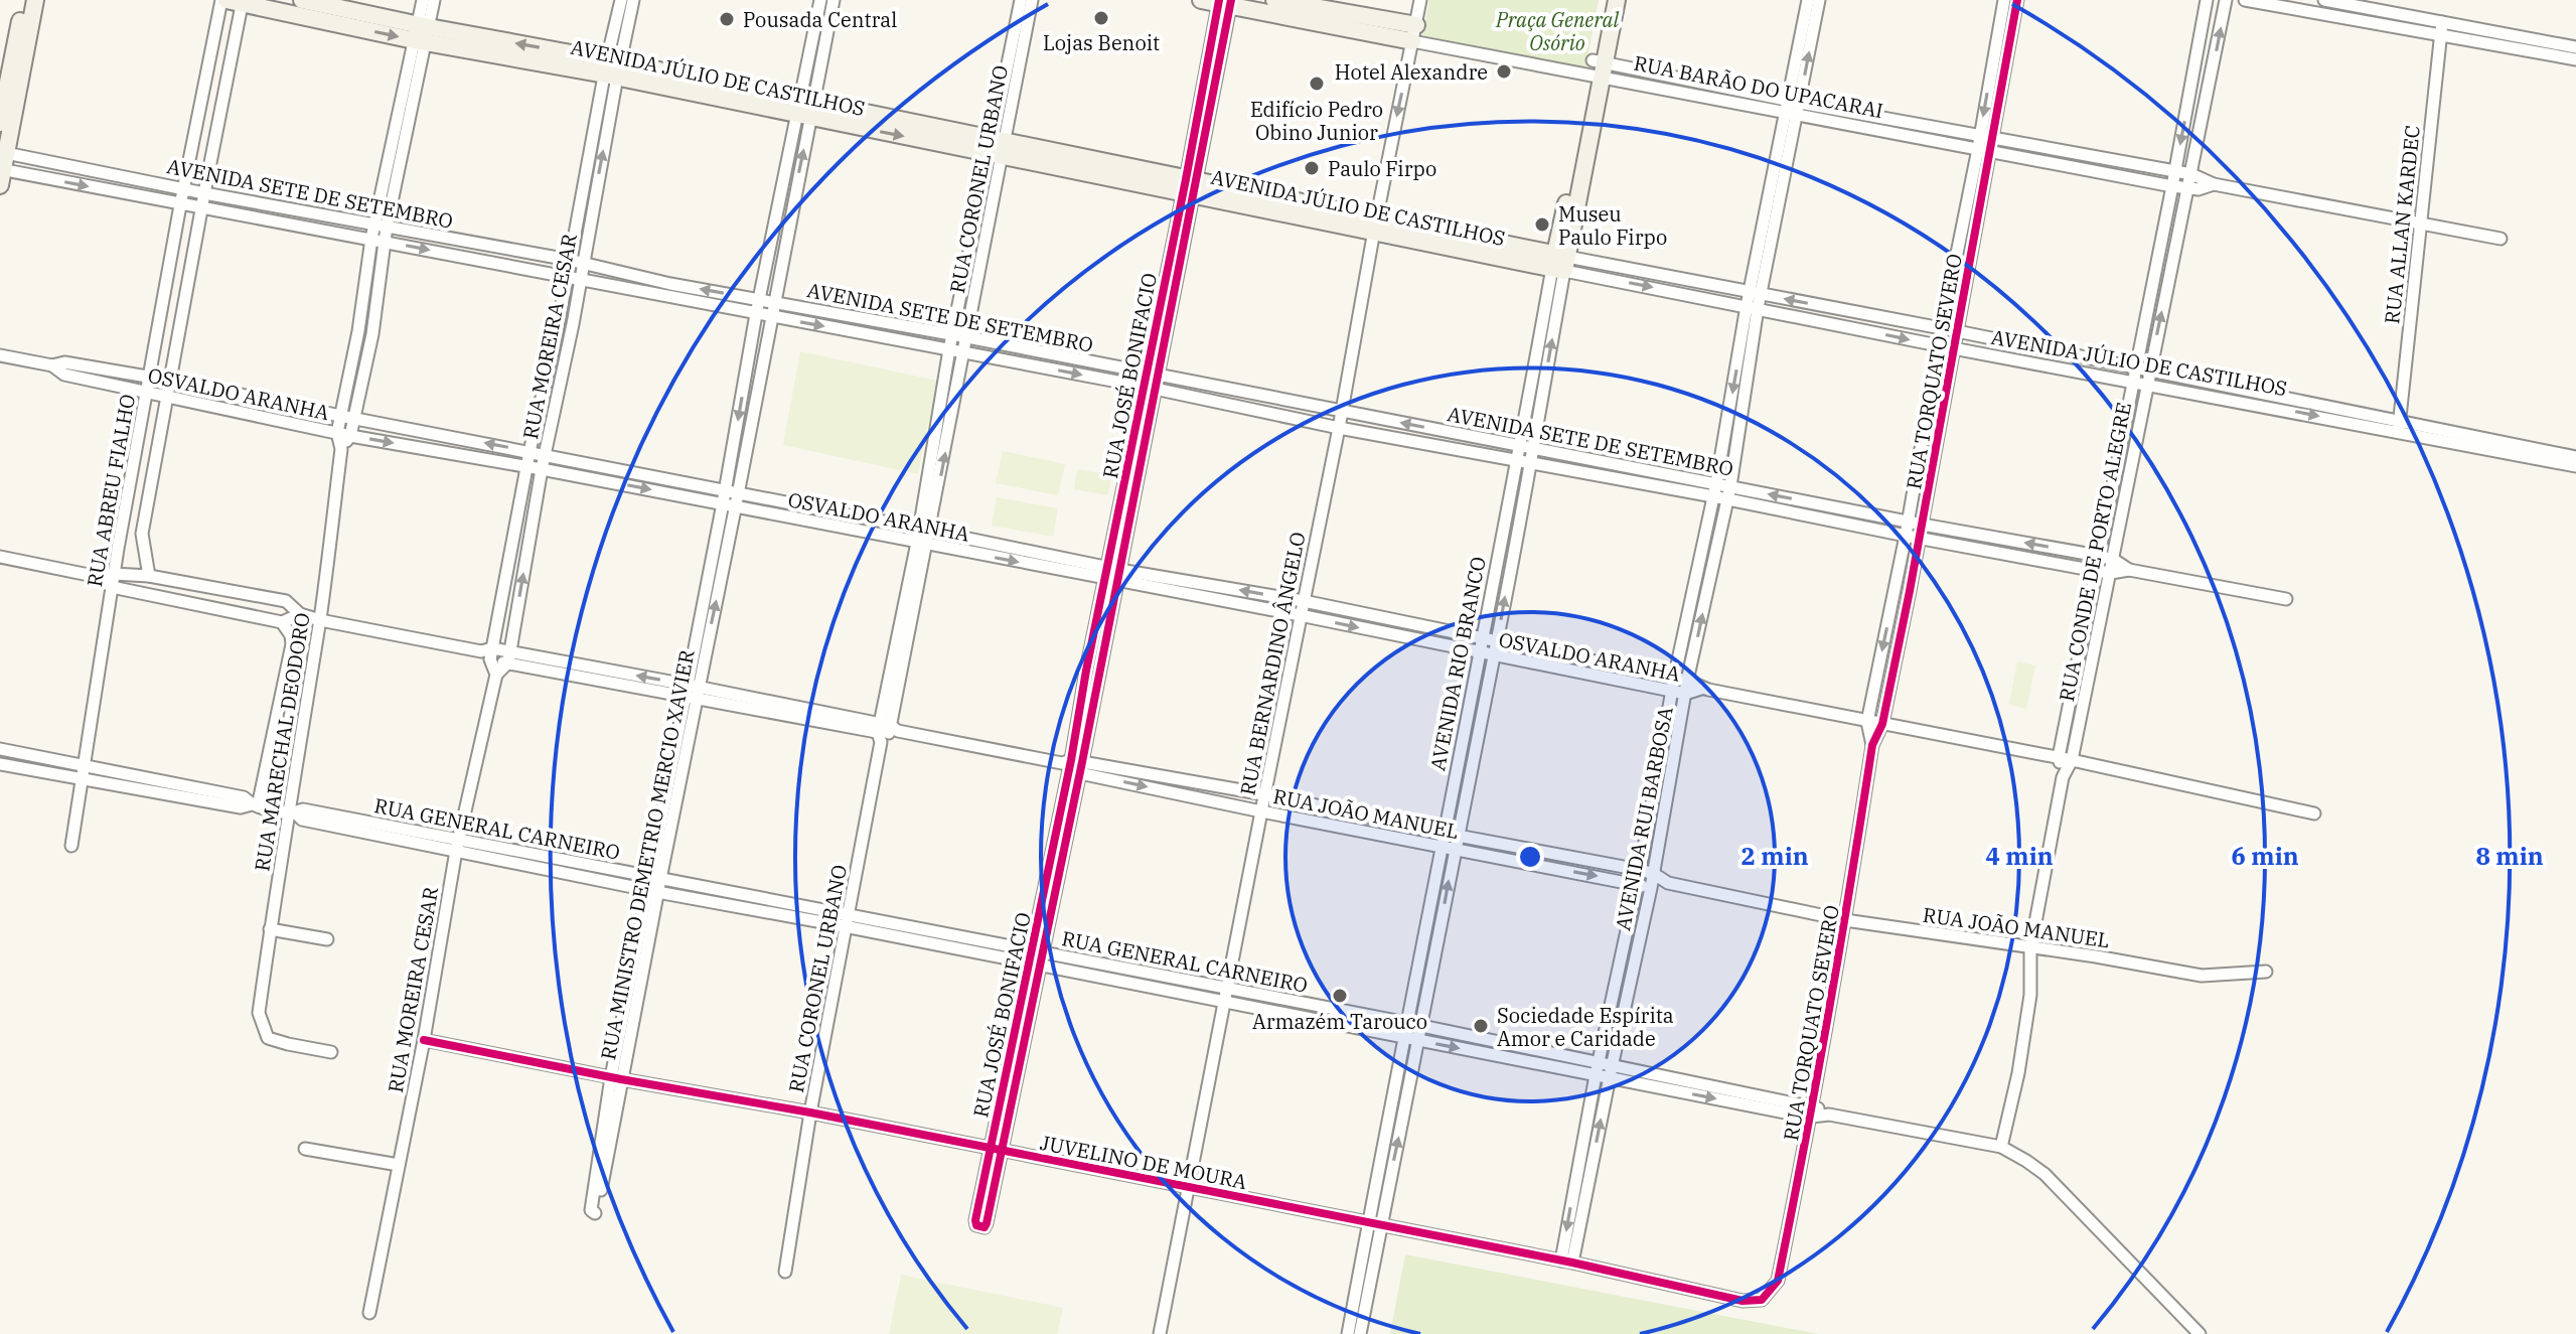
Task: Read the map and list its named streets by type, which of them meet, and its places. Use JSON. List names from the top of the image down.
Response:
{
  "streets": {
    "street": [
      "AVENIDA JÚLIO DE CASTILHOS",
      "RUA BARÃO DO UPACARAI",
      "RUA CORONEL URBANO",
      "AVENIDA SETE DE SETEMBRO",
      "RUA ALLAN KARDEC",
      "RUA MOREIRA CESAR",
      "RUA TORQUATO SEVERO",
      "RUA JOSÉ BONIFACIO",
      "OSVALDO ARANHA",
      "RUA ABREU FIALHO",
      "RUA CONDE DE PORTO ALEGRE",
      "RUA BERNARDINO ÂNGELO",
      "AVENIDA RIO BRANCO",
      "RUA MARECHAL DEODORO",
      "RUA JOÃO MANUEL",
      "AVENIDA RUI BARBOSA",
      "RUA GENERAL CARNEIRO",
      "RUA MINISTRO DEMETRIO MERCIO XAVIER",
      "JUVELINO DE MOURA"
    ]
  },
  "crossings": [
    ["AVENIDA JÚLIO DE CASTILHOS", "RUA CORONEL URBANO"],
    ["AVENIDA JÚLIO DE CASTILHOS", "RUA ALLAN KARDEC"],
    ["AVENIDA JÚLIO DE CASTILHOS", "RUA MOREIRA CESAR"],
    ["AVENIDA JÚLIO DE CASTILHOS", "RUA TORQUATO SEVERO"],
    ["AVENIDA JÚLIO DE CASTILHOS", "RUA JOSÉ BONIFACIO"],
    ["AVENIDA JÚLIO DE CASTILHOS", "RUA ABREU FIALHO"],
    ["AVENIDA JÚLIO DE CASTILHOS", "RUA CONDE DE PORTO ALEGRE"],
    ["AVENIDA JÚLIO DE CASTILHOS", "RUA BERNARDINO ÂNGELO"],
    ["AVENIDA JÚLIO DE CASTILHOS", "AVENIDA RIO BRANCO"],
    ["AVENIDA JÚLIO DE CASTILHOS", "RUA MARECHAL DEODORO"],
    ["AVENIDA JÚLIO DE CASTILHOS", "AVENIDA RUI BARBOSA"],
    ["AVENIDA JÚLIO DE CASTILHOS", "RUA MINISTRO DEMETRIO MERCIO XAVIER"],
    ["RUA BARÃO DO UPACARAI", "RUA ALLAN KARDEC"],
    ["RUA BARÃO DO UPACARAI", "RUA TORQUATO SEVERO"],
    ["RUA BARÃO DO UPACARAI", "RUA JOSÉ BONIFACIO"],
    ["RUA BARÃO DO UPACARAI", "RUA CONDE DE PORTO ALEGRE"],
    ["RUA BARÃO DO UPACARAI", "RUA BERNARDINO ÂNGELO"],
    ["RUA BARÃO DO UPACARAI", "AVENIDA RIO BRANCO"],
    ["RUA BARÃO DO UPACARAI", "AVENIDA RUI BARBOSA"],
    ["RUA CORONEL URBANO", "AVENIDA SETE DE SETEMBRO"],
    ["RUA CORONEL URBANO", "OSVALDO ARANHA"],
    ["RUA CORONEL URBANO", "RUA JOÃO MANUEL"],
    ["RUA CORONEL URBANO", "RUA GENERAL CARNEIRO"],
    ["RUA CORONEL URBANO", "JUVELINO DE MOURA"],
    ["AVENIDA SETE DE SETEMBRO", "RUA MOREIRA CESAR"],
    ["AVENIDA SETE DE SETEMBRO", "RUA TORQUATO SEVERO"],
    ["AVENIDA SETE DE SETEMBRO", "RUA JOSÉ BONIFACIO"],
    ["AVENIDA SETE DE SETEMBRO", "RUA ABREU FIALHO"],
    ["AVENIDA SETE DE SETEMBRO", "RUA CONDE DE PORTO ALEGRE"],
    ["AVENIDA SETE DE SETEMBRO", "RUA BERNARDINO ÂNGELO"],
    ["AVENIDA SETE DE SETEMBRO", "AVENIDA RIO BRANCO"],
    ["AVENIDA SETE DE SETEMBRO", "RUA MARECHAL DEODORO"],
    ["AVENIDA SETE DE SETEMBRO", "AVENIDA RUI BARBOSA"],
    ["AVENIDA SETE DE SETEMBRO", "RUA MINISTRO DEMETRIO MERCIO XAVIER"],
    ["RUA MOREIRA CESAR", "OSVALDO ARANHA"],
    ["RUA MOREIRA CESAR", "RUA JOÃO MANUEL"],
    ["RUA MOREIRA CESAR", "RUA GENERAL CARNEIRO"],
    ["RUA MOREIRA CESAR", "JUVELINO DE MOURA"],
    ["RUA TORQUATO SEVERO", "OSVALDO ARANHA"],
    ["RUA TORQUATO SEVERO", "RUA JOÃO MANUEL"],
    ["RUA TORQUATO SEVERO", "RUA GENERAL CARNEIRO"],
    ["RUA TORQUATO SEVERO", "JUVELINO DE MOURA"],
    ["RUA JOSÉ BONIFACIO", "OSVALDO ARANHA"],
    ["RUA JOSÉ BONIFACIO", "RUA JOÃO MANUEL"],
    ["RUA JOSÉ BONIFACIO", "RUA GENERAL CARNEIRO"],
    ["RUA JOSÉ BONIFACIO", "JUVELINO DE MOURA"],
    ["OSVALDO ARANHA", "RUA ABREU FIALHO"],
    ["OSVALDO ARANHA", "RUA CONDE DE PORTO ALEGRE"],
    ["OSVALDO ARANHA", "RUA BERNARDINO ÂNGELO"],
    ["OSVALDO ARANHA", "AVENIDA RIO BRANCO"],
    ["OSVALDO ARANHA", "RUA MARECHAL DEODORO"],
    ["OSVALDO ARANHA", "AVENIDA RUI BARBOSA"],
    ["OSVALDO ARANHA", "RUA MINISTRO DEMETRIO MERCIO XAVIER"],
    ["RUA ABREU FIALHO", "RUA JOÃO MANUEL"],
    ["RUA ABREU FIALHO", "RUA GENERAL CARNEIRO"],
    ["RUA CONDE DE PORTO ALEGRE", "RUA JOÃO MANUEL"],
    ["RUA CONDE DE PORTO ALEGRE", "RUA GENERAL CARNEIRO"],
    ["RUA BERNARDINO ÂNGELO", "RUA JOÃO MANUEL"],
    ["RUA BERNARDINO ÂNGELO", "RUA GENERAL CARNEIRO"],
    ["RUA BERNARDINO ÂNGELO", "JUVELINO DE MOURA"],
    ["AVENIDA RIO BRANCO", "RUA JOÃO MANUEL"],
    ["AVENIDA RIO BRANCO", "RUA GENERAL CARNEIRO"],
    ["AVENIDA RIO BRANCO", "JUVELINO DE MOURA"],
    ["RUA MARECHAL DEODORO", "RUA JOÃO MANUEL"],
    ["RUA MARECHAL DEODORO", "RUA GENERAL CARNEIRO"],
    ["RUA JOÃO MANUEL", "AVENIDA RUI BARBOSA"],
    ["RUA JOÃO MANUEL", "RUA MINISTRO DEMETRIO MERCIO XAVIER"],
    ["AVENIDA RUI BARBOSA", "RUA GENERAL CARNEIRO"],
    ["AVENIDA RUI BARBOSA", "JUVELINO DE MOURA"],
    ["RUA GENERAL CARNEIRO", "RUA MINISTRO DEMETRIO MERCIO XAVIER"],
    ["RUA MINISTRO DEMETRIO MERCIO XAVIER", "JUVELINO DE MOURA"]
  ],
  "parks": ["Praça General Osório"],
  "places": [
    "Lojas Benoit",
    "Pousada Central",
    "Hotel Alexandre",
    "Edifício Pedro Obino Junior",
    "Paulo Firpo",
    "Museu Paulo Firpo",
    "Armazém Tarouco",
    "Sociedade Espírita Amor e Caridade"
  ],
  "rings": [
    "2 min",
    "4 min",
    "6 min",
    "8 min"
  ]
}
